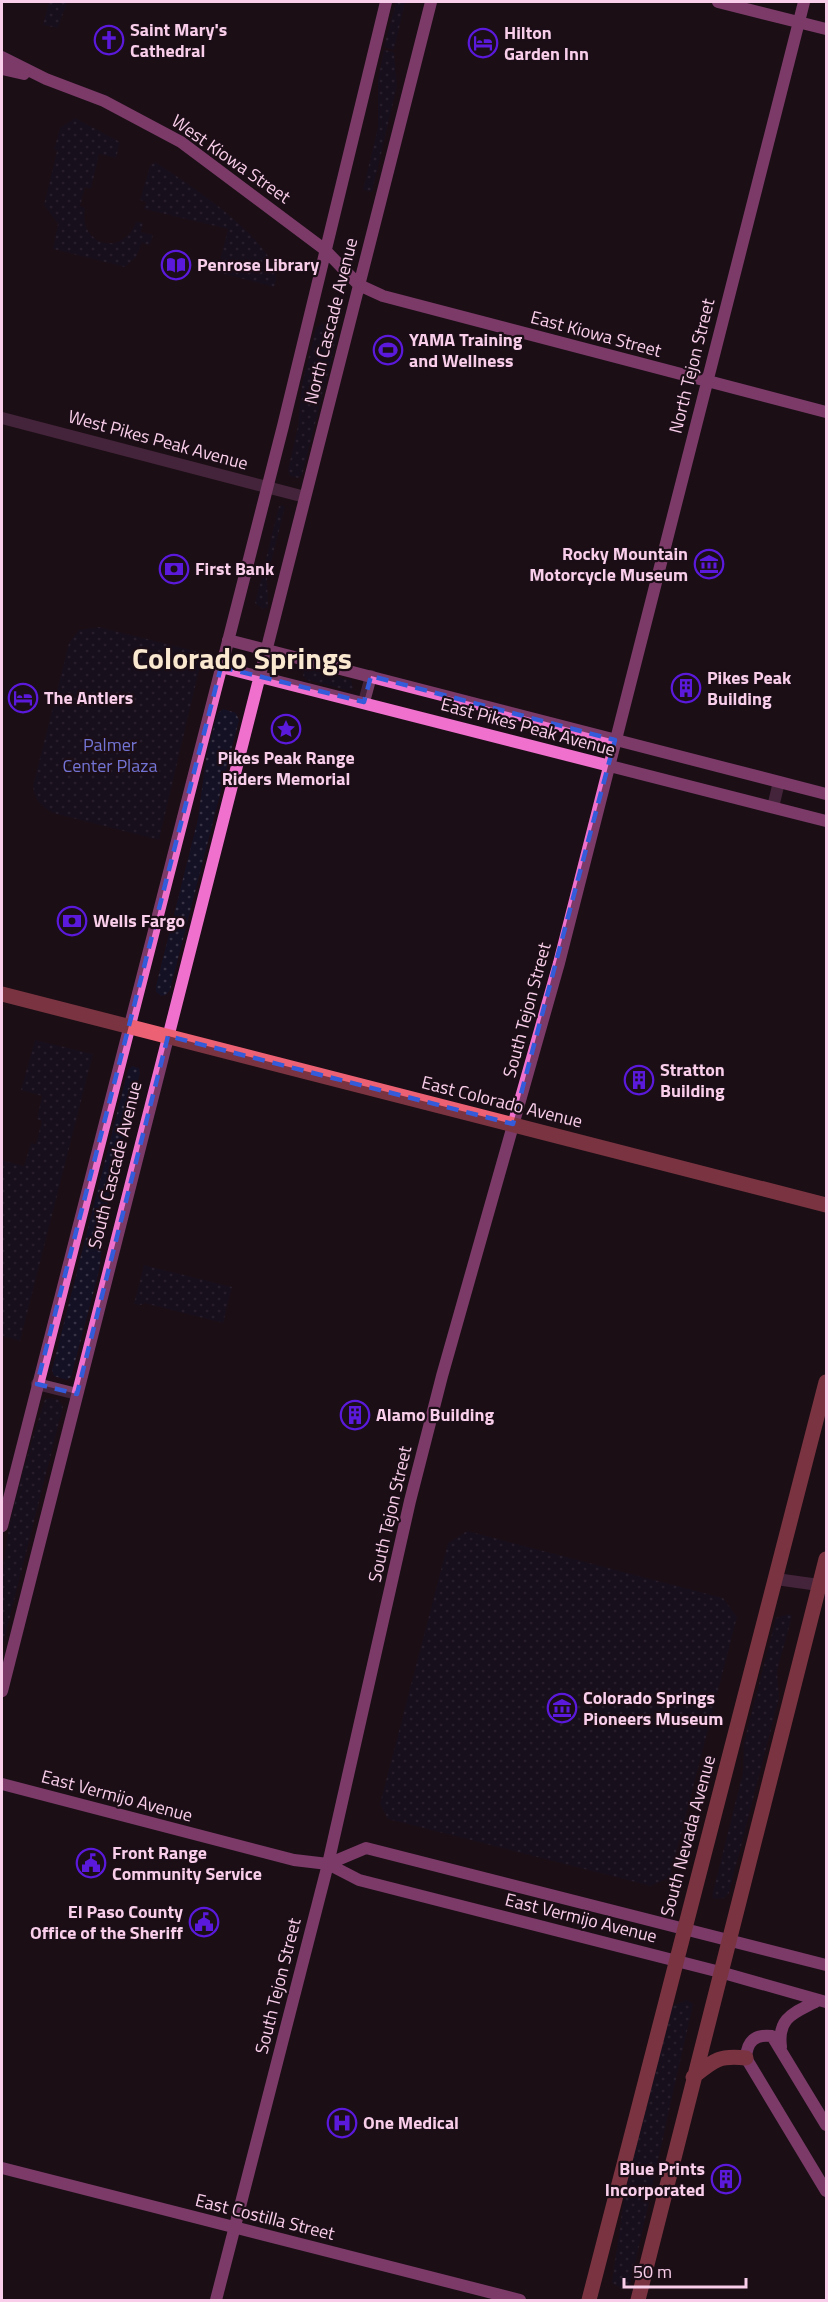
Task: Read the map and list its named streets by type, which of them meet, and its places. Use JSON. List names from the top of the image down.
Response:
{
  "streets": {
    "main road": ["East Colorado Avenue", "South Nevada Avenue"],
    "street": [
      "West Kiowa Street",
      "North Cascade Avenue",
      "East Kiowa Street",
      "North Tejon Street",
      "West Pikes Peak Avenue",
      "East Pikes Peak Avenue",
      "South Tejon Street",
      "South Cascade Avenue",
      "East Vermijo Avenue",
      "East Costilla Street"
    ]
  },
  "crossings": [
    ["West Kiowa Street", "North Cascade Avenue"],
    ["West Kiowa Street", "East Kiowa Street"],
    ["North Cascade Avenue", "East Kiowa Street"],
    ["North Cascade Avenue", "West Pikes Peak Avenue"],
    ["North Cascade Avenue", "East Pikes Peak Avenue"],
    ["North Cascade Avenue", "South Cascade Avenue"],
    ["East Kiowa Street", "North Tejon Street"],
    ["North Tejon Street", "East Pikes Peak Avenue"],
    ["North Tejon Street", "South Tejon Street"],
    ["East Pikes Peak Avenue", "South Tejon Street"],
    ["East Pikes Peak Avenue", "South Cascade Avenue"],
    ["South Tejon Street", "East Colorado Avenue"],
    ["South Tejon Street", "East Vermijo Avenue"],
    ["South Tejon Street", "East Costilla Street"],
    ["East Colorado Avenue", "South Cascade Avenue"],
    ["East Vermijo Avenue", "South Nevada Avenue"]
  ],
  "districts": ["Colorado Springs"],
  "parks": ["Palmer Center Plaza"],
  "places": {
    "church": ["Saint Mary's Cathedral"],
    "hotel": ["Hilton Garden Inn", "The Antlers"],
    "library": ["Penrose Library"],
    "sports": ["YAMA Training and Wellness"],
    "museum": ["Rocky Mountain Motorcycle Museum", "Colorado Springs Pioneers Museum"],
    "bank": ["First Bank", "Wells Fargo"],
    "building": [
      "Pikes Peak Building",
      "Stratton Building",
      "Alamo Building",
      "Blue Prints Incorporated"
    ],
    "place": ["Pikes Peak Range Riders Memorial"],
    "public building": ["Front Range Community Service", "El Paso County Office of the Sheriff"],
    "hospital": ["One Medical"]
  },
  "scale_bar": "50 m"
}
